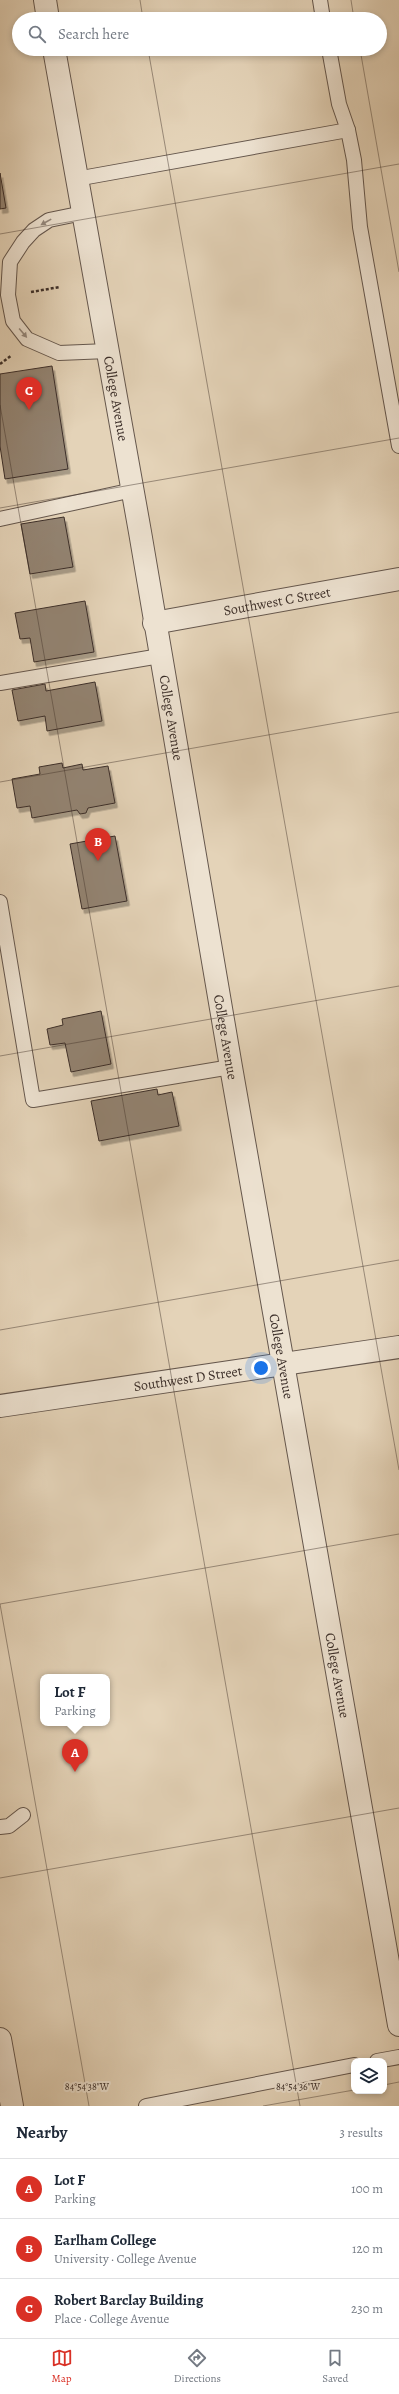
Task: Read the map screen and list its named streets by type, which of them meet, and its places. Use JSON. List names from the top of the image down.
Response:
{
  "streets": {
    "street": ["College Avenue", "Southwest C Street", "Southwest D Street"]
  },
  "crossings": [
    ["College Avenue", "Southwest C Street"],
    ["College Avenue", "Southwest D Street"]
  ],
  "page": {
    "search": "Search here",
    "pins": ["C", "B", "A"],
    "popup": ["Lot F", "Parking"],
    "heading": ["Nearby", "3 results"],
    "list": [
      {
        "mark": "A",
        "name": "Lot F",
        "note": "Parking",
        "value": "100 m"
      },
      {
        "mark": "B",
        "name": "Earlham College",
        "note": "University · College Avenue",
        "value": "120 m"
      },
      {
        "mark": "C",
        "name": "Robert Barclay Building",
        "note": "Place · College Avenue",
        "value": "230 m"
      }
    ],
    "nav": ["Map", "Directions", "Saved"]
  },
  "coordinates": ["84°54'38\"W", "84°54'36\"W"]
}
